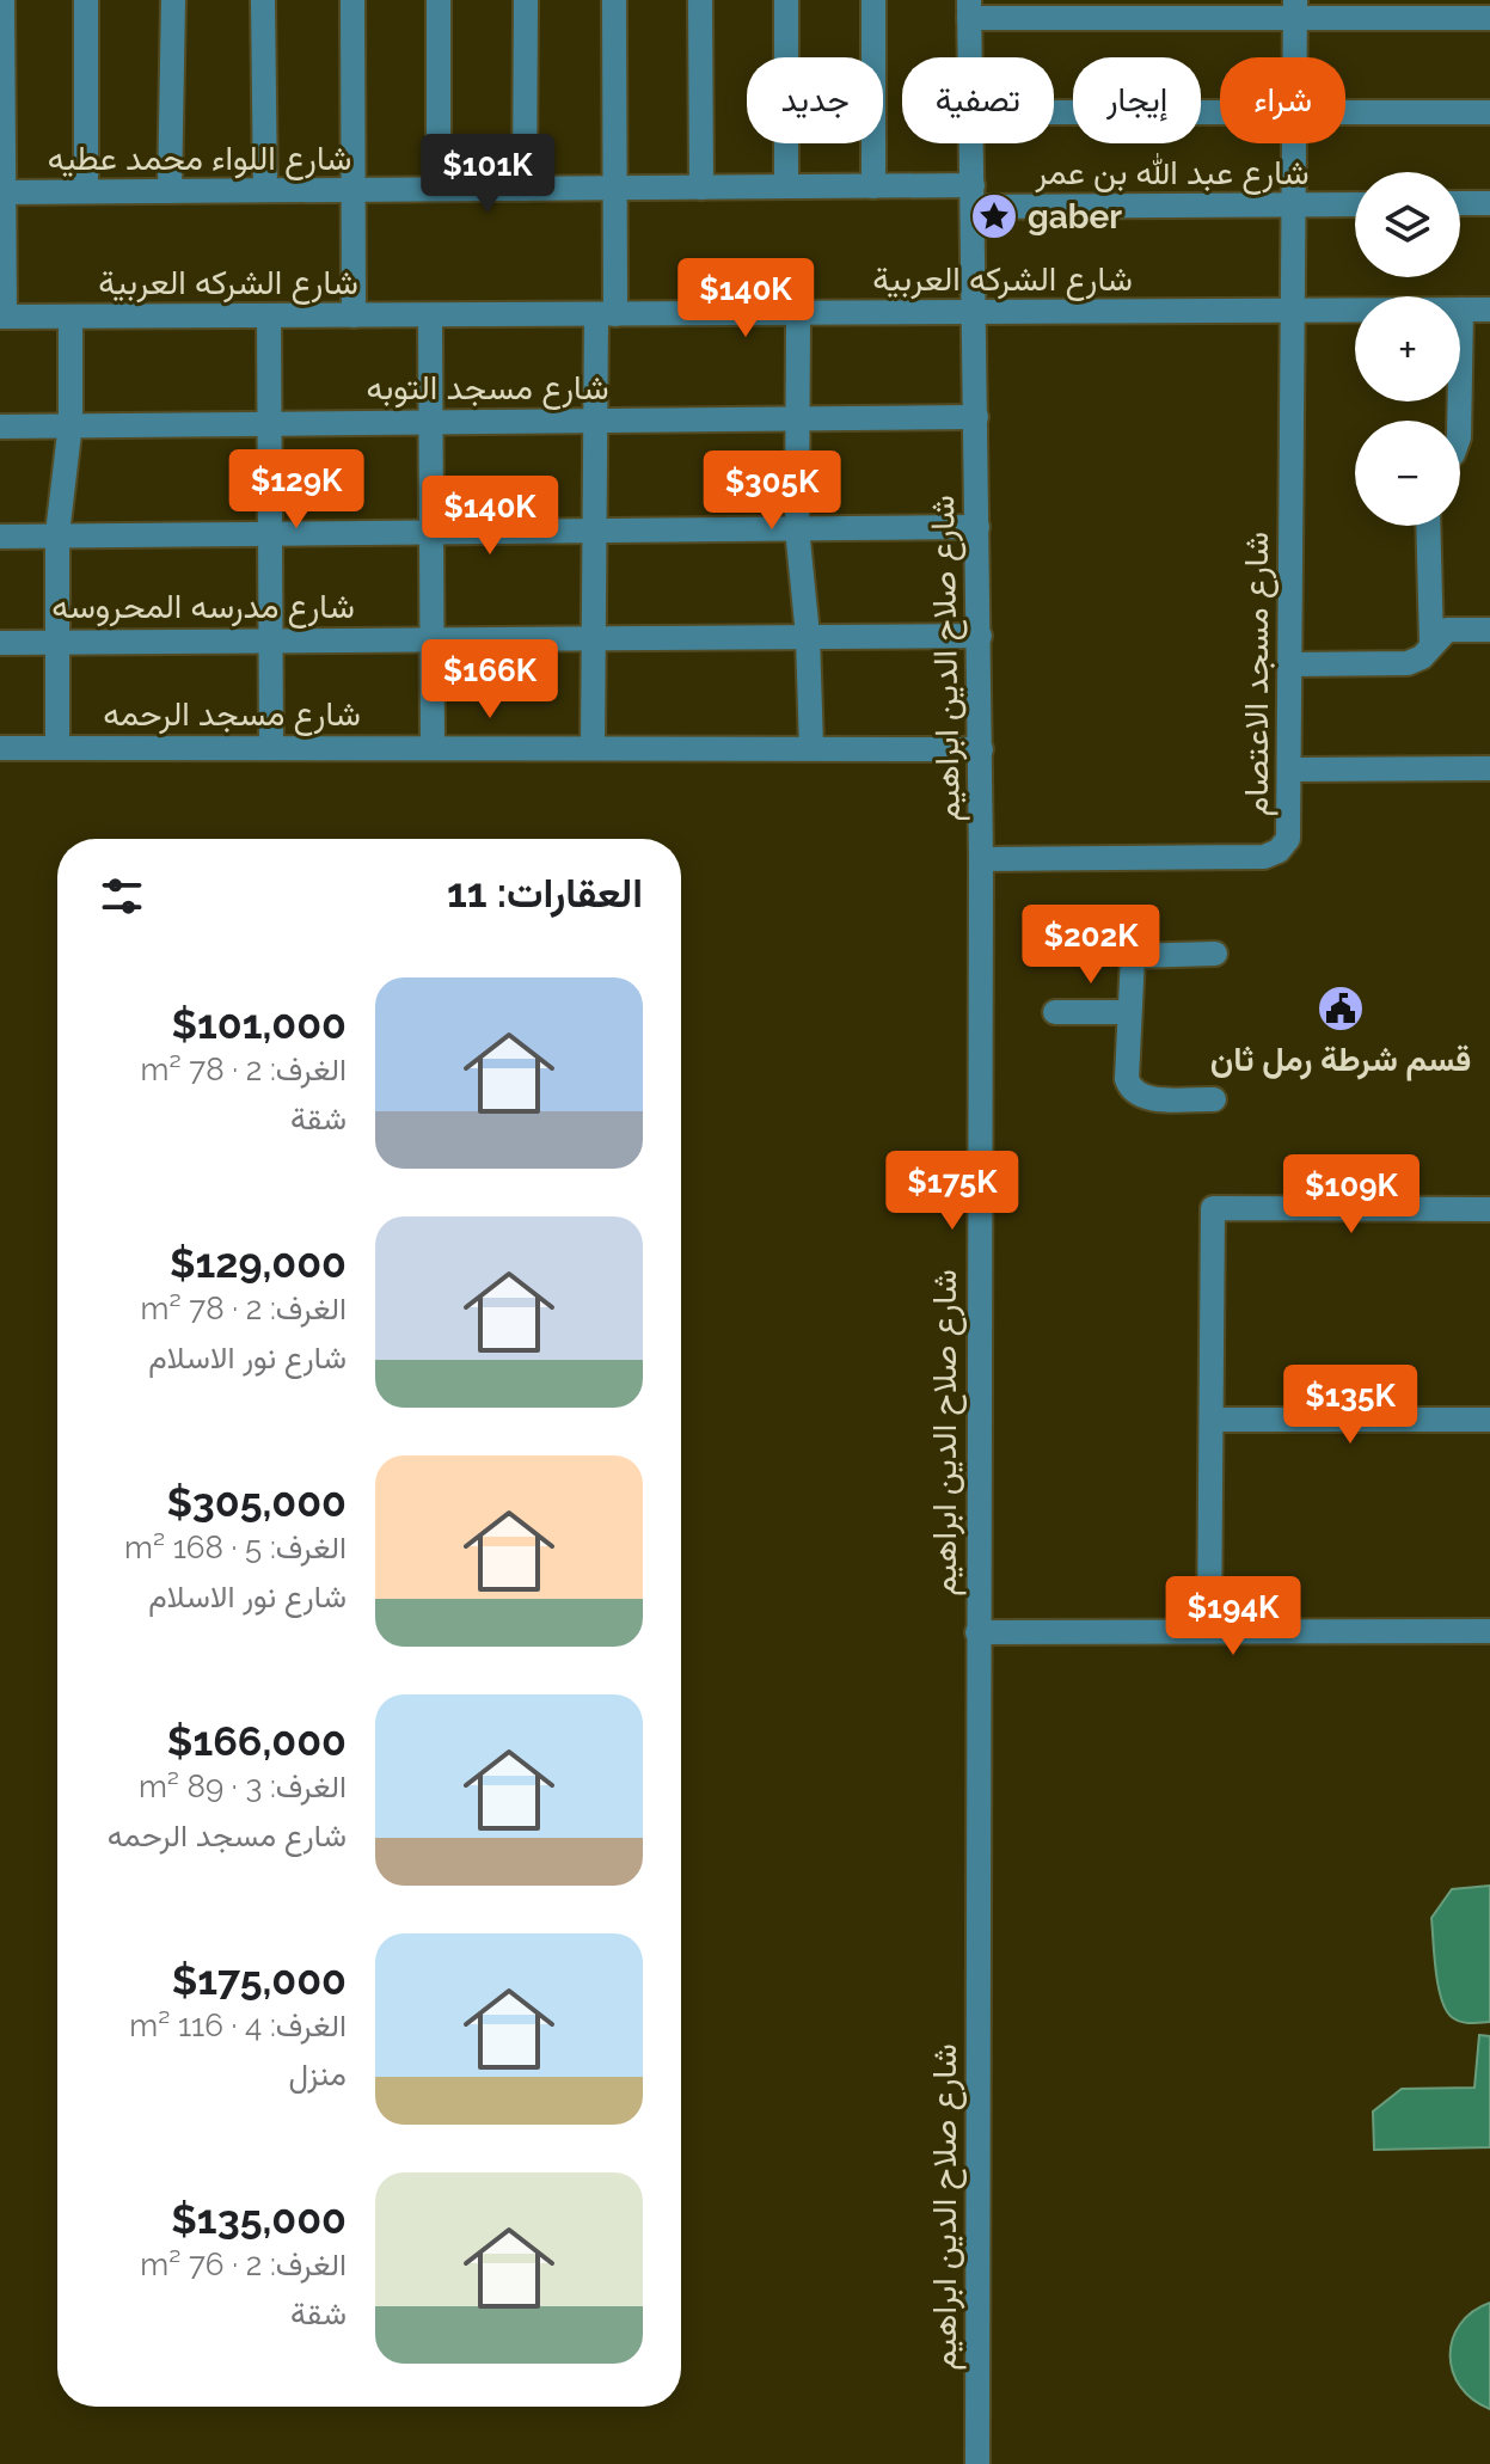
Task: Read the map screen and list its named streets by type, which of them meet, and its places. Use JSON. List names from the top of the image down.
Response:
{
  "streets": {
    "street": [
      "شارع اللواء محمد عطيه",
      "شارع عبد الله بن عمر",
      "شارع الشركه العربية",
      "شارع مسجد التوبه",
      "شارع مدرسه المحروسه",
      "شارع صلاح الدين ابراهيم",
      "شارع مسجد الاعتصام",
      "شارع مسجد الرحمه"
    ]
  },
  "crossings": [
    ["شارع اللواء محمد عطيه", "شارع عبد الله بن عمر"],
    ["شارع اللواء محمد عطيه", "شارع صلاح الدين ابراهيم"],
    ["شارع عبد الله بن عمر", "شارع صلاح الدين ابراهيم"],
    ["شارع عبد الله بن عمر", "شارع مسجد الاعتصام"],
    ["شارع الشركه العربية", "شارع صلاح الدين ابراهيم"],
    ["شارع الشركه العربية", "شارع مسجد الاعتصام"],
    ["شارع مسجد التوبه", "شارع صلاح الدين ابراهيم"],
    ["شارع مدرسه المحروسه", "شارع صلاح الدين ابراهيم"],
    ["شارع صلاح الدين ابراهيم", "شارع مسجد الاعتصام"],
    ["شارع صلاح الدين ابراهيم", "شارع مسجد الرحمه"]
  ],
  "places": {
    "place": ["gaber"],
    "public building": ["قسم شرطة رمل ثان"]
  },
  "page": {
    "chip": [
      "شراء",
      "إيجار",
      "تصفية",
      "جديد"
    ],
    "price": [
      "$101K",
      "$140K",
      "$129K",
      "$305K",
      "$140K",
      "$166K",
      "$202K",
      "$175K",
      "$109K",
      "$135K",
      "$194K"
    ],
    "map_buttons": ["+", "−"],
    "heading": "العقارات: 11",
    "list": [
      {
        "name": "$101,000",
        "note": "الغرف: 2 · 78 m² · شقة"
      },
      {
        "name": "$129,000",
        "note": "الغرف: 2 · 78 m² · شارع نور الاسلام"
      },
      {
        "name": "$305,000",
        "note": "الغرف: 5 · 168 m² · شارع نور الاسلام"
      },
      {
        "name": "$166,000",
        "note": "الغرف: 3 · 89 m² · شارع مسجد الرحمه"
      },
      {
        "name": "$175,000",
        "note": "الغرف: 4 · 116 m² · منزل"
      },
      {
        "name": "$135,000",
        "note": "الغرف: 2 · 76 m² · شقة"
      }
    ]
  }
}
